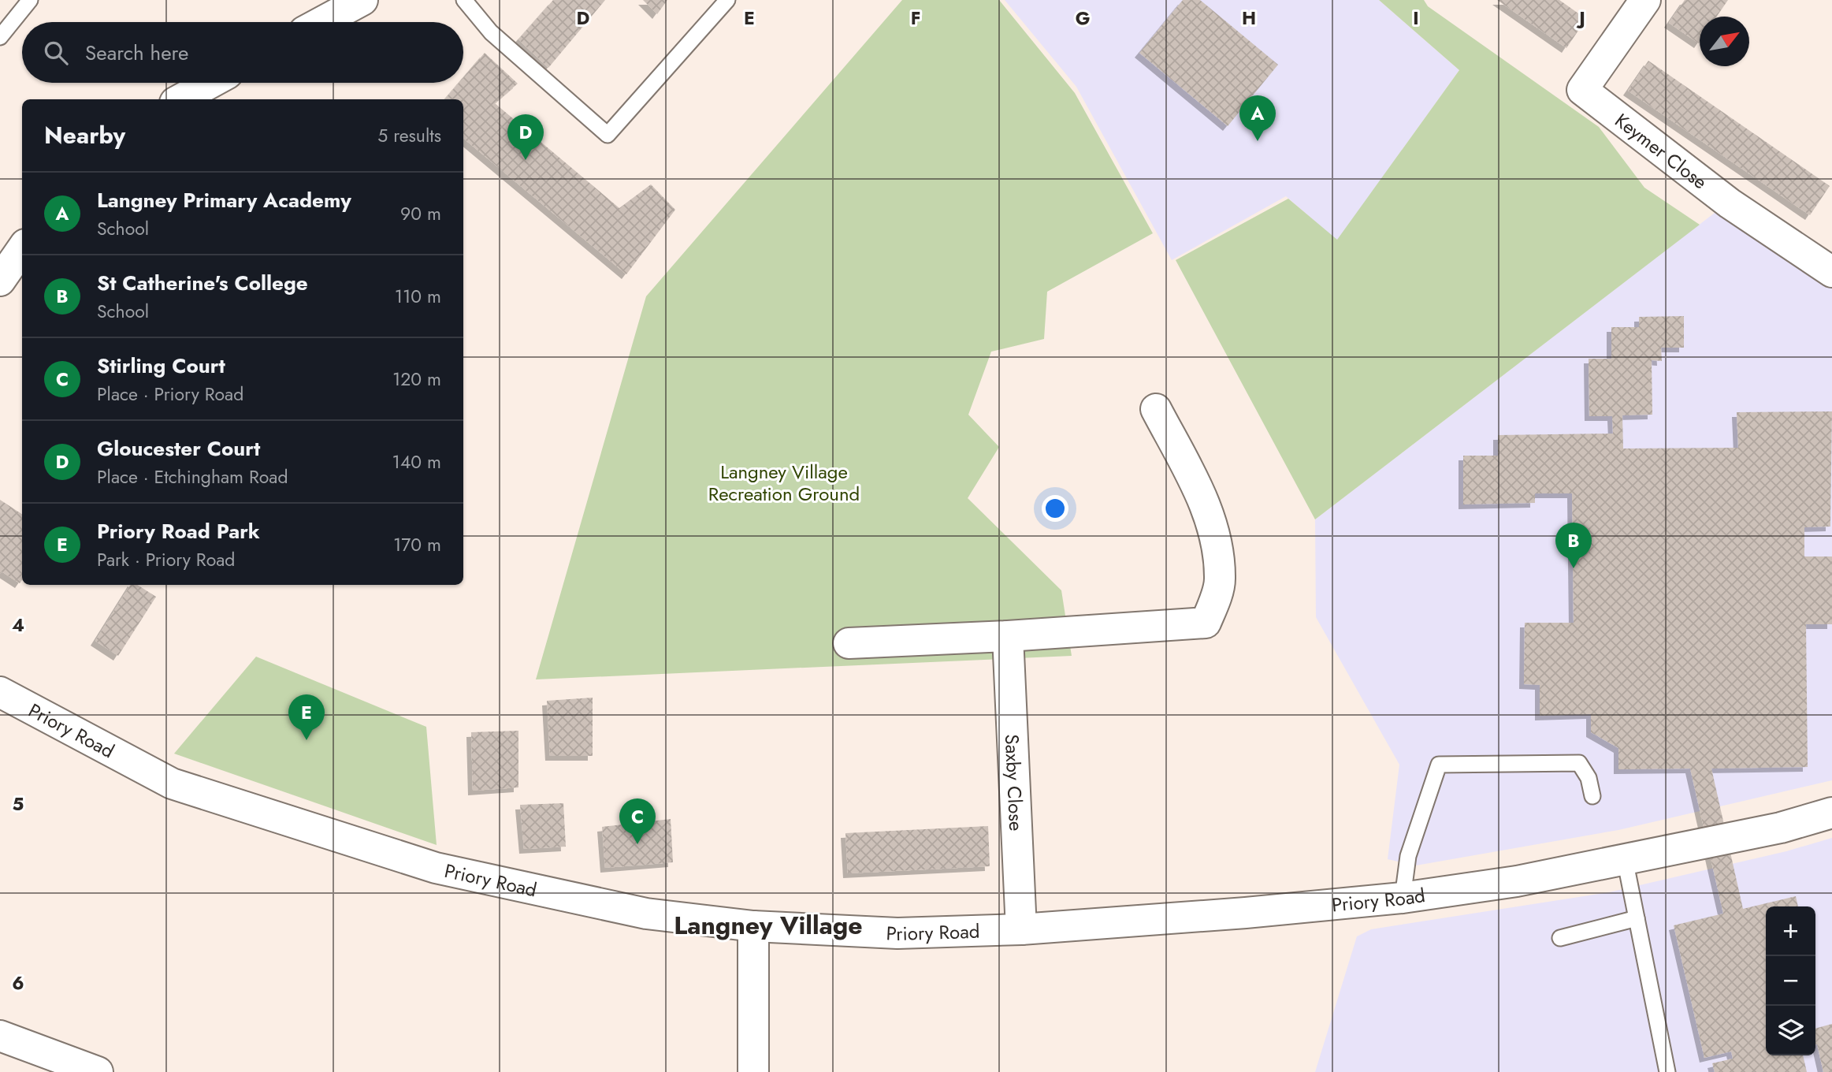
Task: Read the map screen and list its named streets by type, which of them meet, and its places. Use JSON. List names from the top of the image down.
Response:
{
  "streets": {
    "street": ["Keymer Close", "Priory Road", "Saxby Close"]
  },
  "crossings": [
    ["Priory Road", "Saxby Close"]
  ],
  "districts": ["Langney Village"],
  "parks": ["Langney Village Recreation Ground"],
  "north": "top right",
  "page": {
    "search": "Search here",
    "pins": [
      "A",
      "D",
      "B",
      "E",
      "C"
    ],
    "heading": ["Nearby", "5 results"],
    "list": [
      {
        "mark": "A",
        "name": "Langney Primary Academy",
        "note": "School",
        "value": "90 m"
      },
      {
        "mark": "B",
        "name": "St Catherine's College",
        "note": "School",
        "value": "110 m"
      },
      {
        "mark": "C",
        "name": "Stirling Court",
        "note": "Place · Priory Road",
        "value": "120 m"
      },
      {
        "mark": "D",
        "name": "Gloucester Court",
        "note": "Place · Etchingham Road",
        "value": "140 m"
      },
      {
        "mark": "E",
        "name": "Priory Road Park",
        "note": "Park · Priory Road",
        "value": "170 m"
      }
    ],
    "map_buttons": ["+", "−"]
  },
  "grid": {
    "columns": [
      "D",
      "E",
      "F",
      "G",
      "H",
      "I",
      "J"
    ],
    "rows": ["4", "5", "6"]
  }
}
